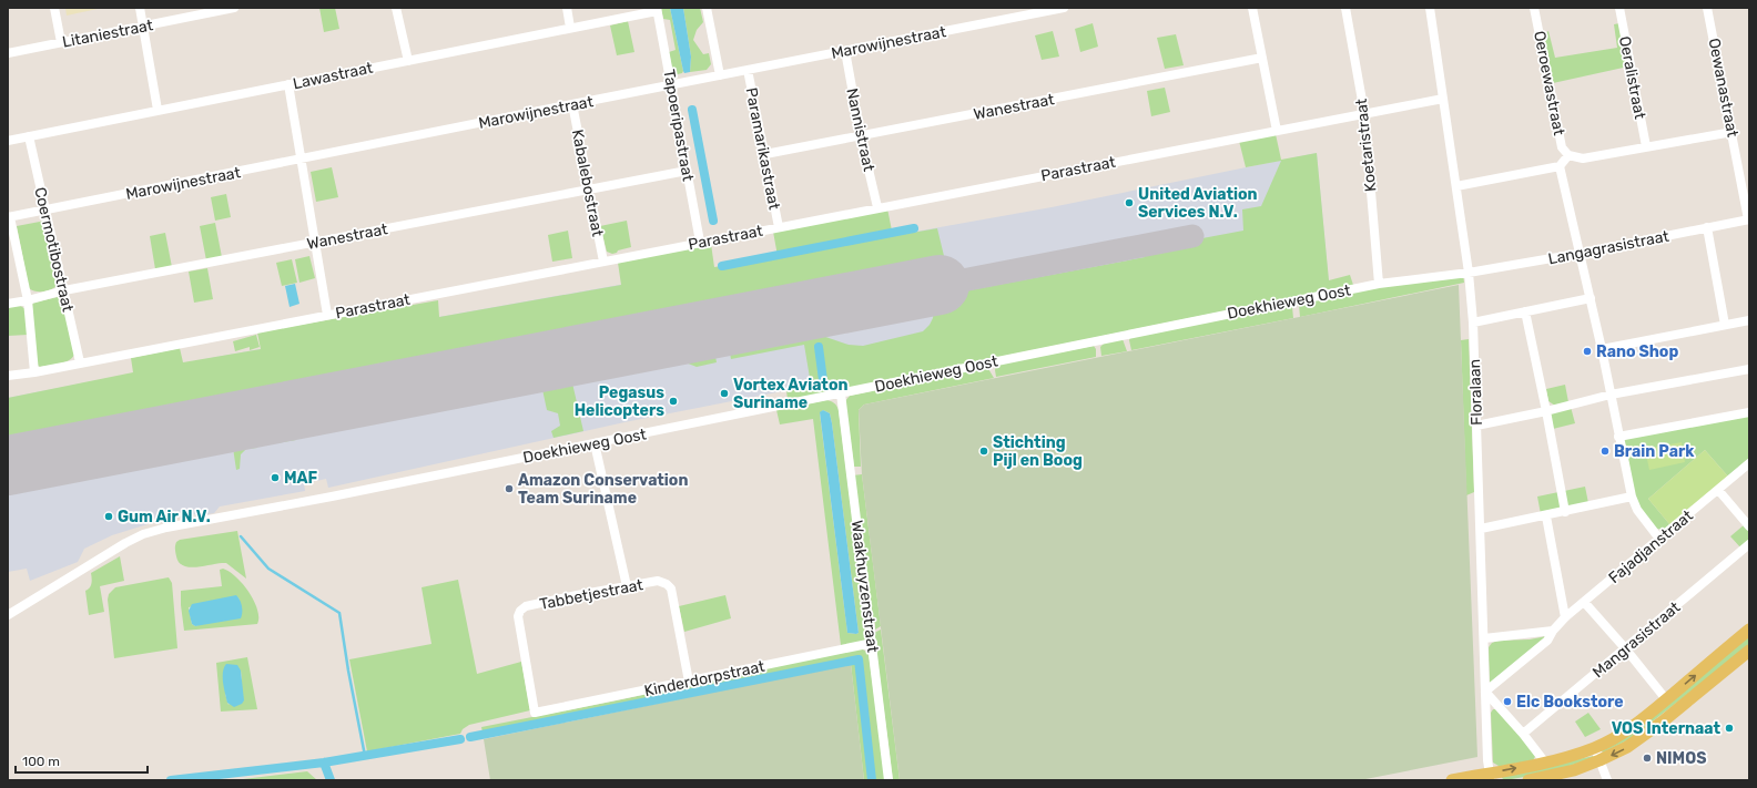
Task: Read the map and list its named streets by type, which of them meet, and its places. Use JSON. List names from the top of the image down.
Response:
{
  "streets": {
    "street": [
      "Litaniestraat",
      "Marowijnestraat",
      "Lawastraat",
      "Oeralistraat",
      "Oeroewastraat",
      "Oewanastraat",
      "Wanestraat",
      "Tapoeripastraat",
      "Nannistraat",
      "Koetaristraat",
      "Paramarikastraat",
      "Parastraat",
      "Kabalebostraat",
      "Langagrasistraat",
      "Coermotibostraat",
      "Doekhieweg Oost",
      "Floralaan",
      "Fajadjanstraat",
      "Waakhuyzenstraat",
      "Tabbetjestraat",
      "Mangrasistraat",
      "Kinderdorpstraat"
    ]
  },
  "crossings": [
    ["Marowijnestraat", "Tapoeripastraat"],
    ["Marowijnestraat", "Nannistraat"],
    ["Marowijnestraat", "Paramarikastraat"],
    ["Marowijnestraat", "Kabalebostraat"],
    ["Marowijnestraat", "Coermotibostraat"],
    ["Lawastraat", "Tapoeripastraat"],
    ["Lawastraat", "Coermotibostraat"],
    ["Oewanastraat", "Langagrasistraat"],
    ["Wanestraat", "Tapoeripastraat"],
    ["Wanestraat", "Nannistraat"],
    ["Wanestraat", "Paramarikastraat"],
    ["Wanestraat", "Kabalebostraat"],
    ["Wanestraat", "Coermotibostraat"],
    ["Tapoeripastraat", "Parastraat"],
    ["Nannistraat", "Parastraat"],
    ["Koetaristraat", "Parastraat"],
    ["Koetaristraat", "Doekhieweg Oost"],
    ["Paramarikastraat", "Parastraat"],
    ["Parastraat", "Kabalebostraat"],
    ["Parastraat", "Coermotibostraat"],
    ["Parastraat", "Floralaan"],
    ["Langagrasistraat", "Doekhieweg Oost"],
    ["Langagrasistraat", "Floralaan"],
    ["Doekhieweg Oost", "Floralaan"],
    ["Doekhieweg Oost", "Waakhuyzenstraat"],
    ["Floralaan", "Fajadjanstraat"],
    ["Waakhuyzenstraat", "Kinderdorpstraat"],
    ["Tabbetjestraat", "Kinderdorpstraat"]
  ],
  "places": [
    "United Aviation Services N.V.",
    "Rano Shop",
    "Vortex Aviaton Suriname",
    "Pegasus Helicopters",
    "Stichting Pijl en Boog",
    "Brain Park",
    "MAF",
    "Amazon Conservation Team Suriname",
    "Gum Air N.V.",
    "Elc Bookstore",
    "VOS Internaat",
    "NIMOS"
  ],
  "scale_bar": "100 m"
}
